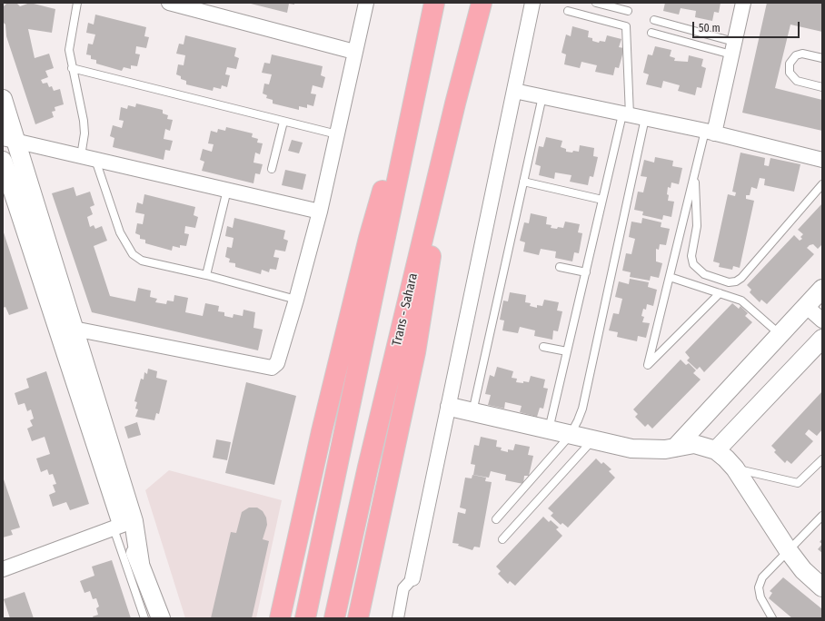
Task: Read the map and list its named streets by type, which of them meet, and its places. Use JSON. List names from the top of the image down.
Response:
{
  "streets": {
    "highway": ["Trans - Sahara"]
  },
  "scale_bar": "50 m"
}
